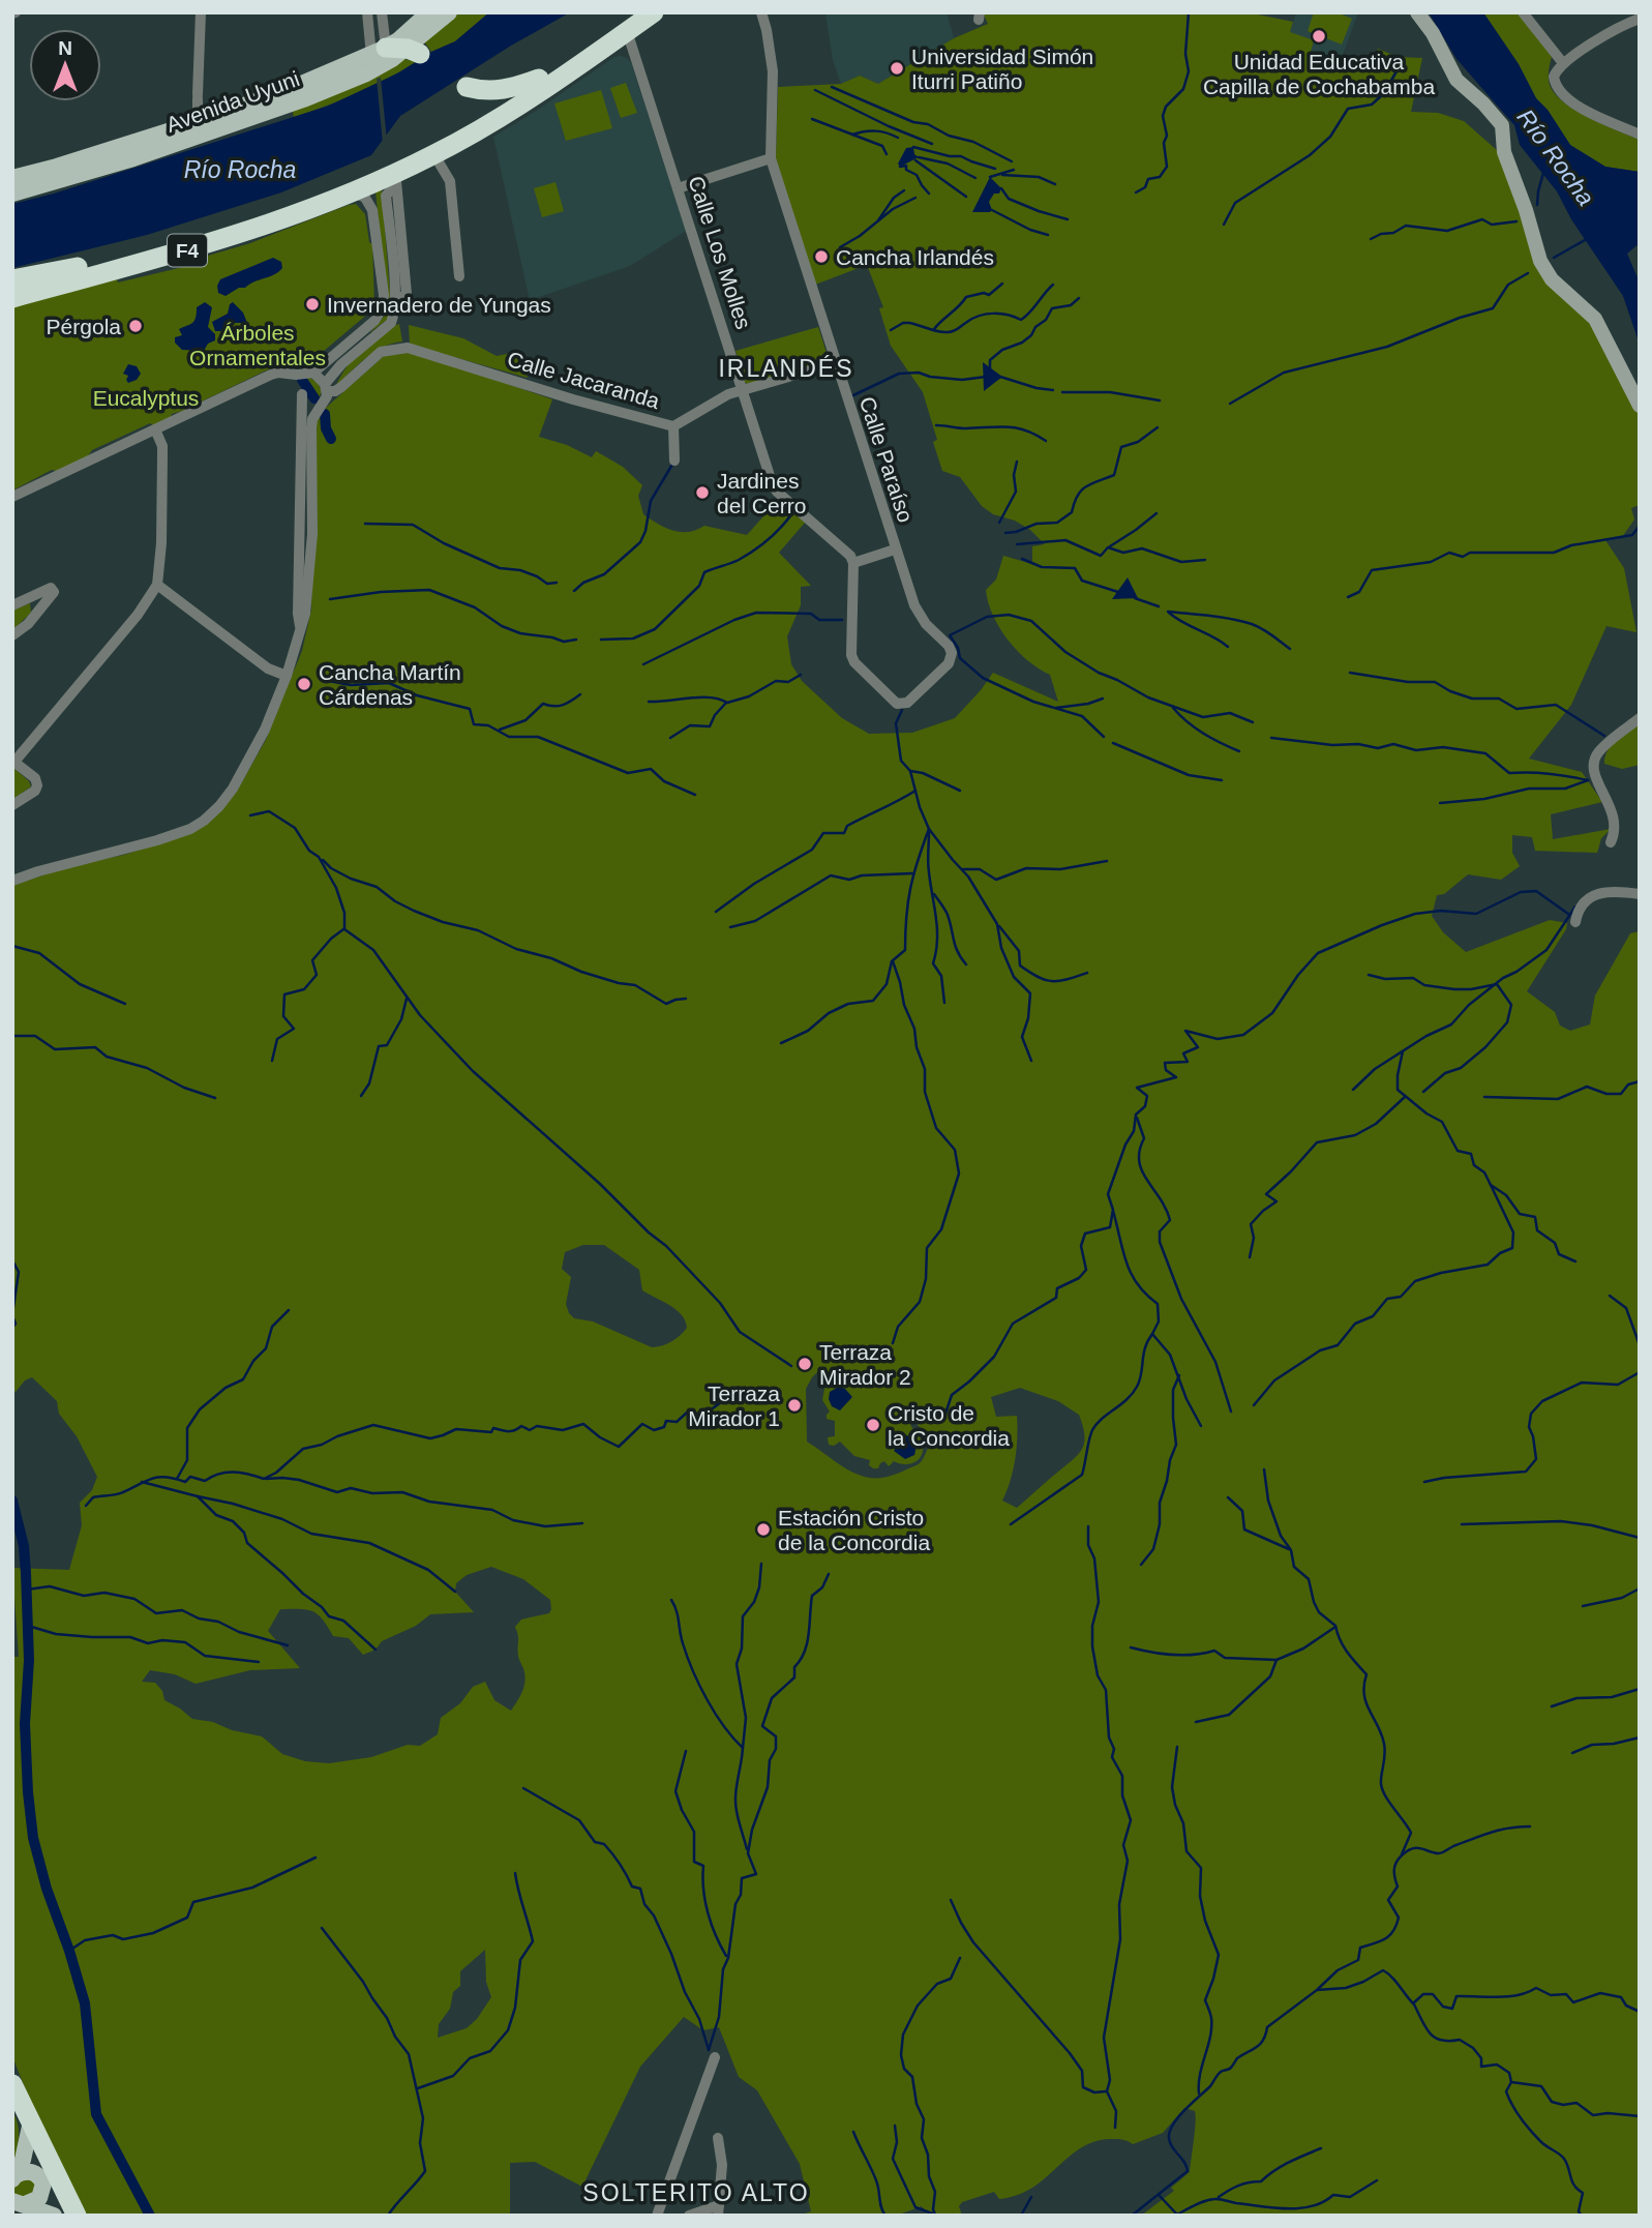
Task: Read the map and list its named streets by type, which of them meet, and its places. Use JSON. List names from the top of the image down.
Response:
{
  "streets": {
    "highway": ["F4"],
    "main road": ["Avenida Uyuni"],
    "street": ["Calle Los Molles", "Calle Jacaranda", "Calle Paraíso"]
  },
  "crossings": [
    ["F4", "Calle Los Molles"],
    ["Calle Los Molles", "Calle Jacaranda"],
    ["Calle Los Molles", "Calle Paraíso"],
    ["Calle Jacaranda", "Calle Paraíso"]
  ],
  "districts": ["IRLANDÉS", "SOLTERITO ALTO"],
  "water": ["Río Rocha"],
  "parks": ["Árboles Ornamentales", "Eucalyptus"],
  "places": [
    "Unidad Educativa Capilla de Cochabamba",
    "Universidad Simón Iturri Patiño",
    "Cancha Irlandés",
    "Invernadero de Yungas",
    "Pérgola",
    "Jardines del Cerro",
    "Cancha Martín Cárdenas",
    "Terraza Mirador 2",
    "Terraza Mirador 1",
    "Cristo de la Concordia",
    "Estación Cristo de la Concordia"
  ],
  "north": "top"
}
